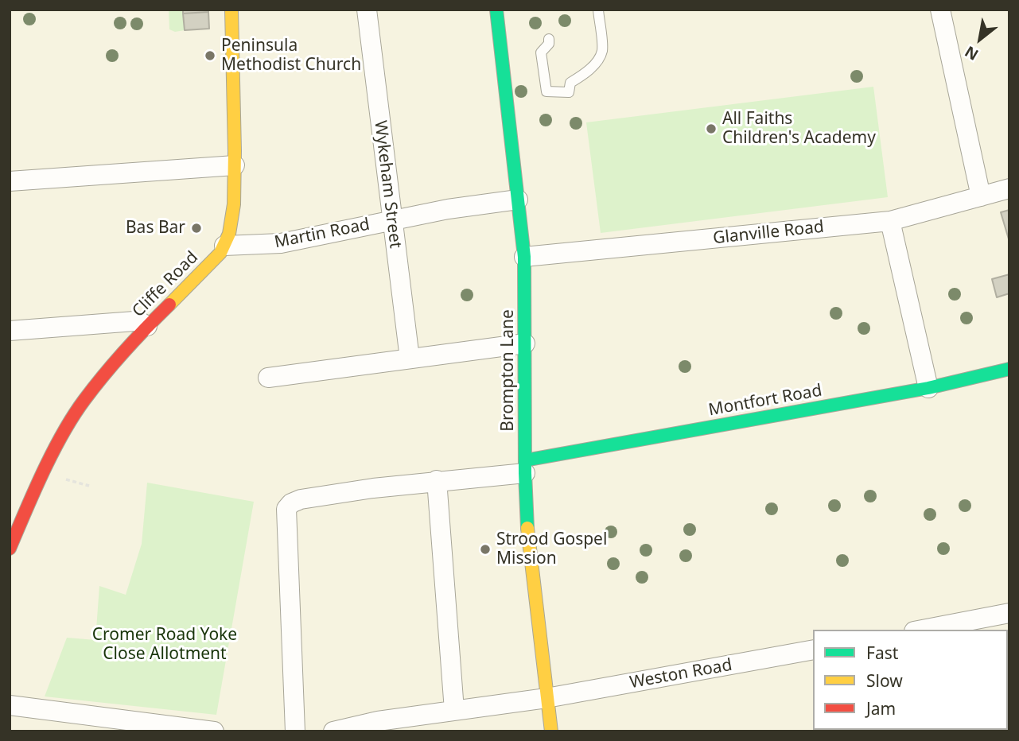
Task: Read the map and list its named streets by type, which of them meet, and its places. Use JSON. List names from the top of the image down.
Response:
{
  "streets": {
    "street": [
      "Wykeham Street",
      "Glanville Road",
      "Martin Road",
      "Cliffe Road",
      "Brompton Lane",
      "Montfort Road",
      "Weston Road"
    ]
  },
  "crossings": [
    ["Wykeham Street", "Martin Road"],
    ["Glanville Road", "Brompton Lane"],
    ["Martin Road", "Cliffe Road"],
    ["Martin Road", "Brompton Lane"],
    ["Brompton Lane", "Montfort Road"],
    ["Brompton Lane", "Weston Road"]
  ],
  "parks": ["Cromer Road Yoke Close Allotment"],
  "places": [
    "Peninsula Methodist Church",
    "All Faiths Children's Academy",
    "Bas Bar",
    "Strood Gospel Mission"
  ],
  "legend": ["Fast", "Slow", "Jam"],
  "north": "bottom left"
}
